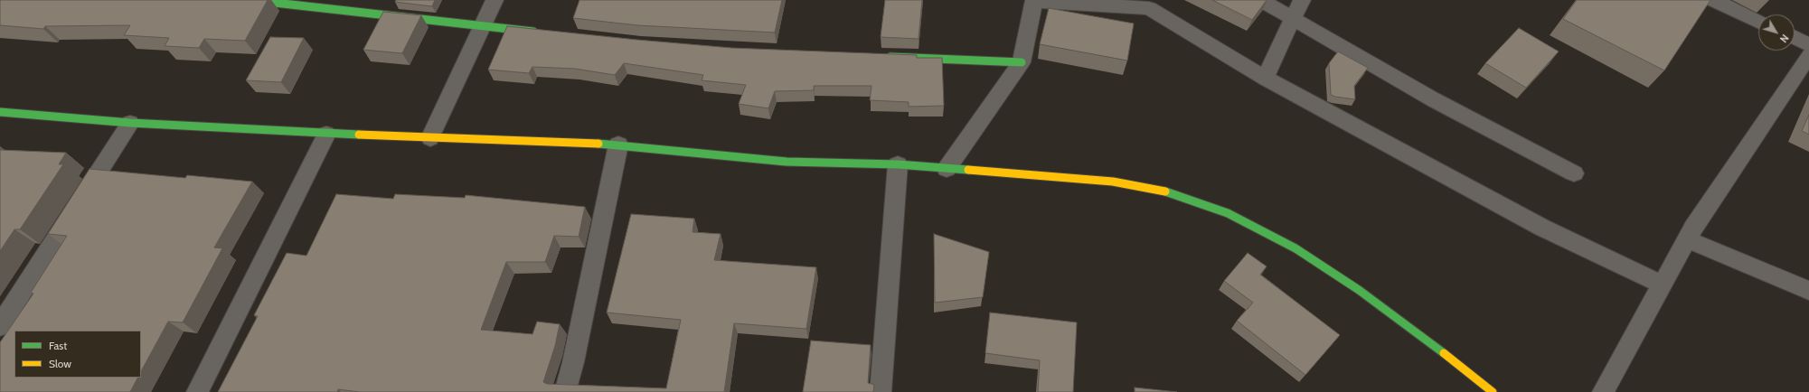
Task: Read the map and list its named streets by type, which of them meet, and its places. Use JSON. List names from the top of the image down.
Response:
{
  "legend": ["Fast", "Slow"],
  "north": "bottom right"
}
